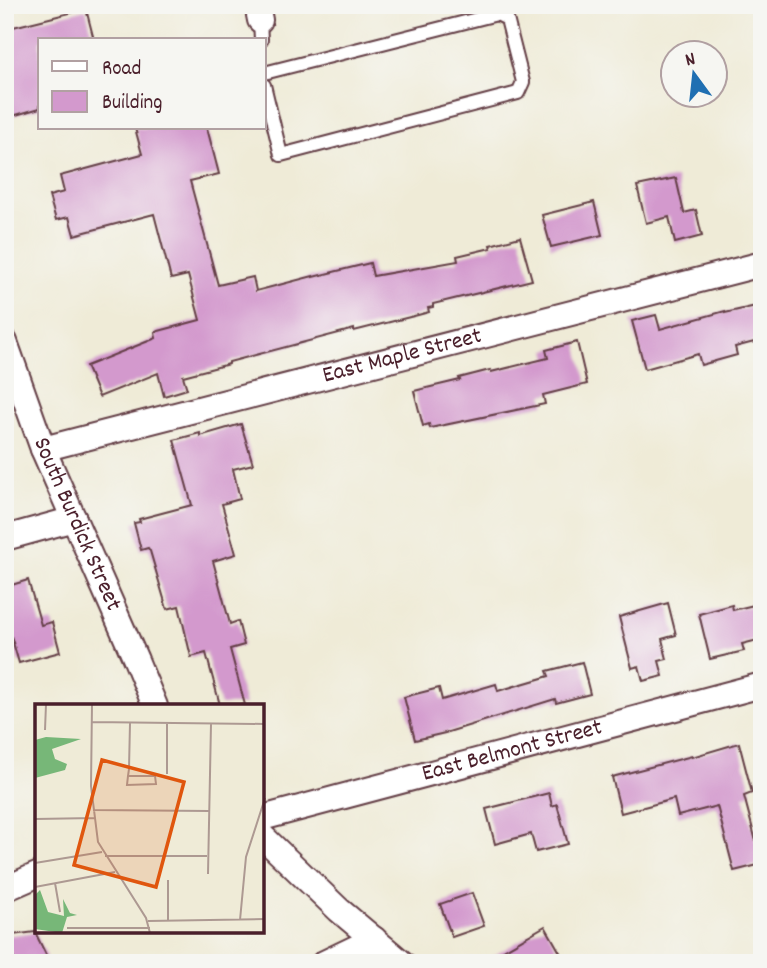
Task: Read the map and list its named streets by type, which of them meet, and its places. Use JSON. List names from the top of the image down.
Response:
{
  "streets": {
    "street": ["East Maple Street", "South Burdick Street", "East Belmont Street"]
  },
  "crossings": [
    ["East Maple Street", "South Burdick Street"]
  ],
  "legend": ["Road", "Building"],
  "north": "top"
}
